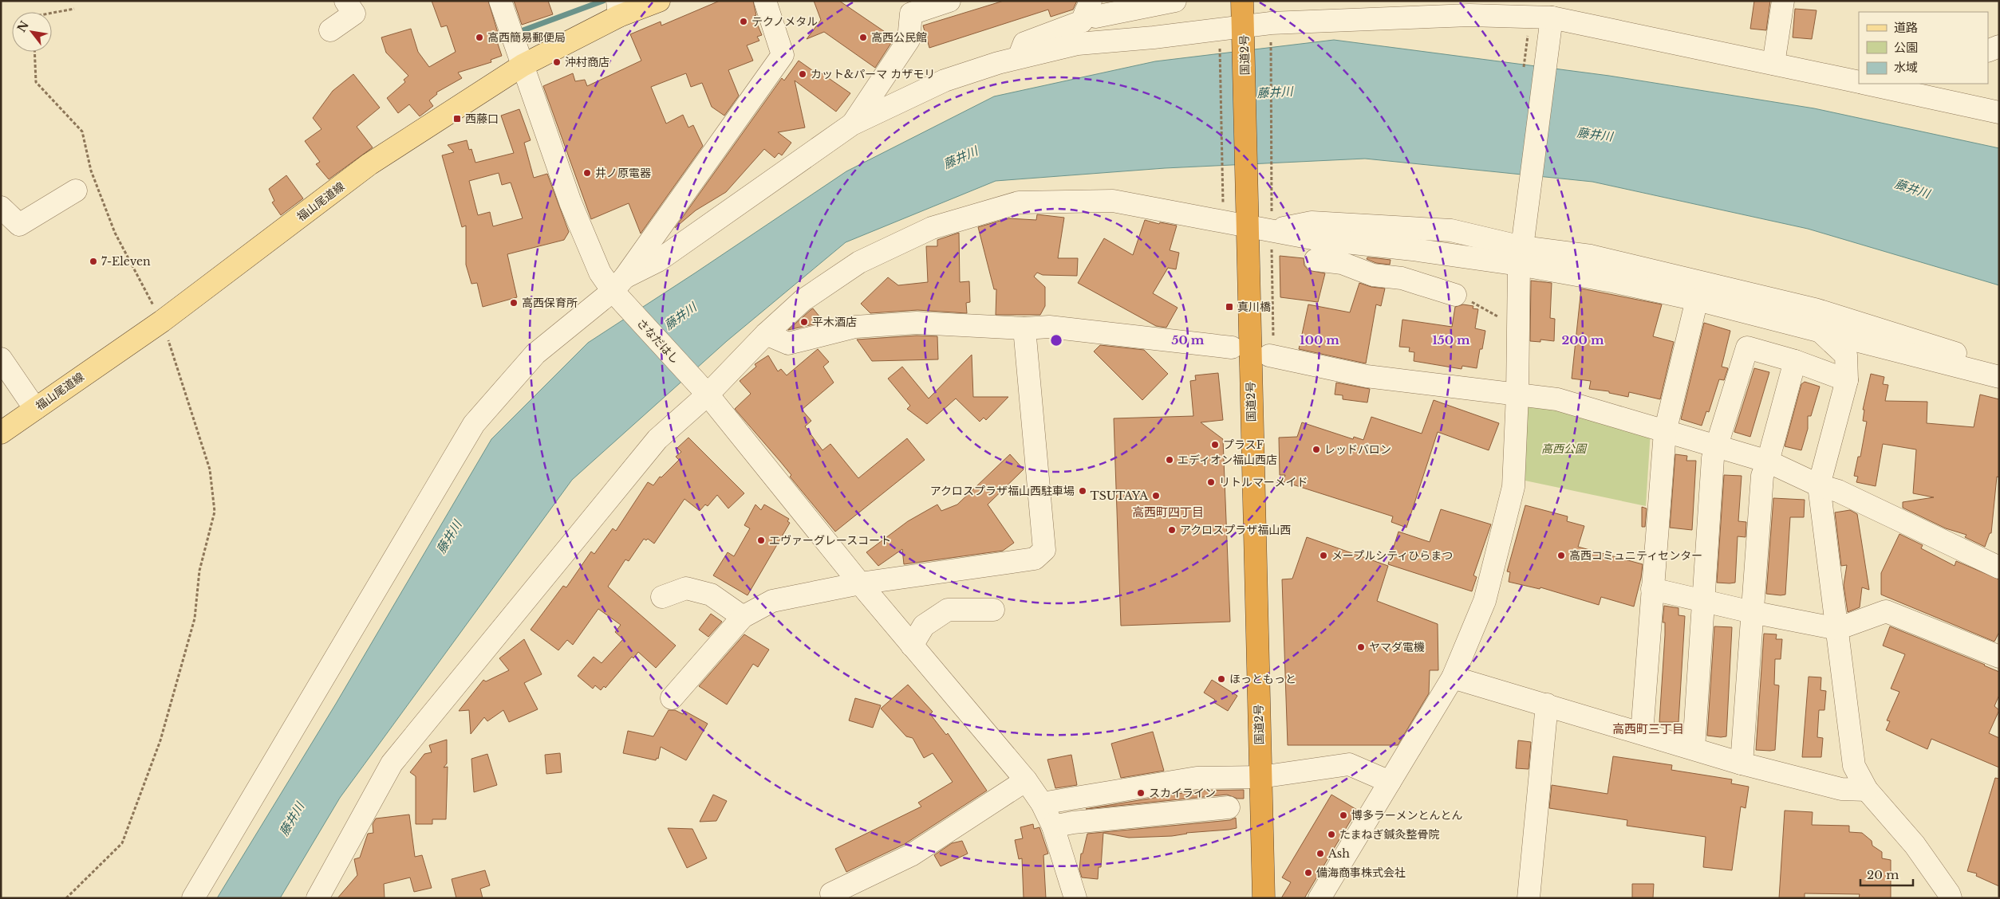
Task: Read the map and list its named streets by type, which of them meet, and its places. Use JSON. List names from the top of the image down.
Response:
{
  "streets": {
    "highway": ["国道2号"],
    "main road": ["福山尾道線"],
    "street": ["さなだはし"]
  },
  "crossings": [
    ["福山尾道線", "さなだはし"]
  ],
  "districts": ["高西町四丁目", "高西町三丁目"],
  "water": ["藤井川"],
  "parks": ["高西公園"],
  "places": {
    "other": [
      "テクノメタル",
      "高西簡易郵便局",
      "高西公民館",
      "沖村商店",
      "カット&パーマ カザモリ",
      "井ノ原電器",
      "7-Eleven",
      "高西保育所",
      "平木酒店",
      "プラスF",
      "レッドバロン",
      "エディオン福山西店",
      "リトルマーメイド",
      "アクロスプラザ福山西駐車場",
      "TSUTAYA",
      "アクロスプラザ福山西",
      "エヴァーグレースコート",
      "メープルシティひらまつ",
      "高西コミュニティセンター",
      "ヤマダ電機",
      "ほっともっと",
      "スカイライン",
      "博多ラーメンとんとん",
      "たまねぎ鍼灸整骨院",
      "Ash",
      "備海商事株式会社"
    ],
    "transit": ["西藤口", "真川橋"]
  },
  "legend": ["道路", "公園", "水域"],
  "scale_bar": "20 m",
  "north": "top left",
  "rings": [
    "50 m",
    "100 m",
    "150 m",
    "200 m"
  ]
}
